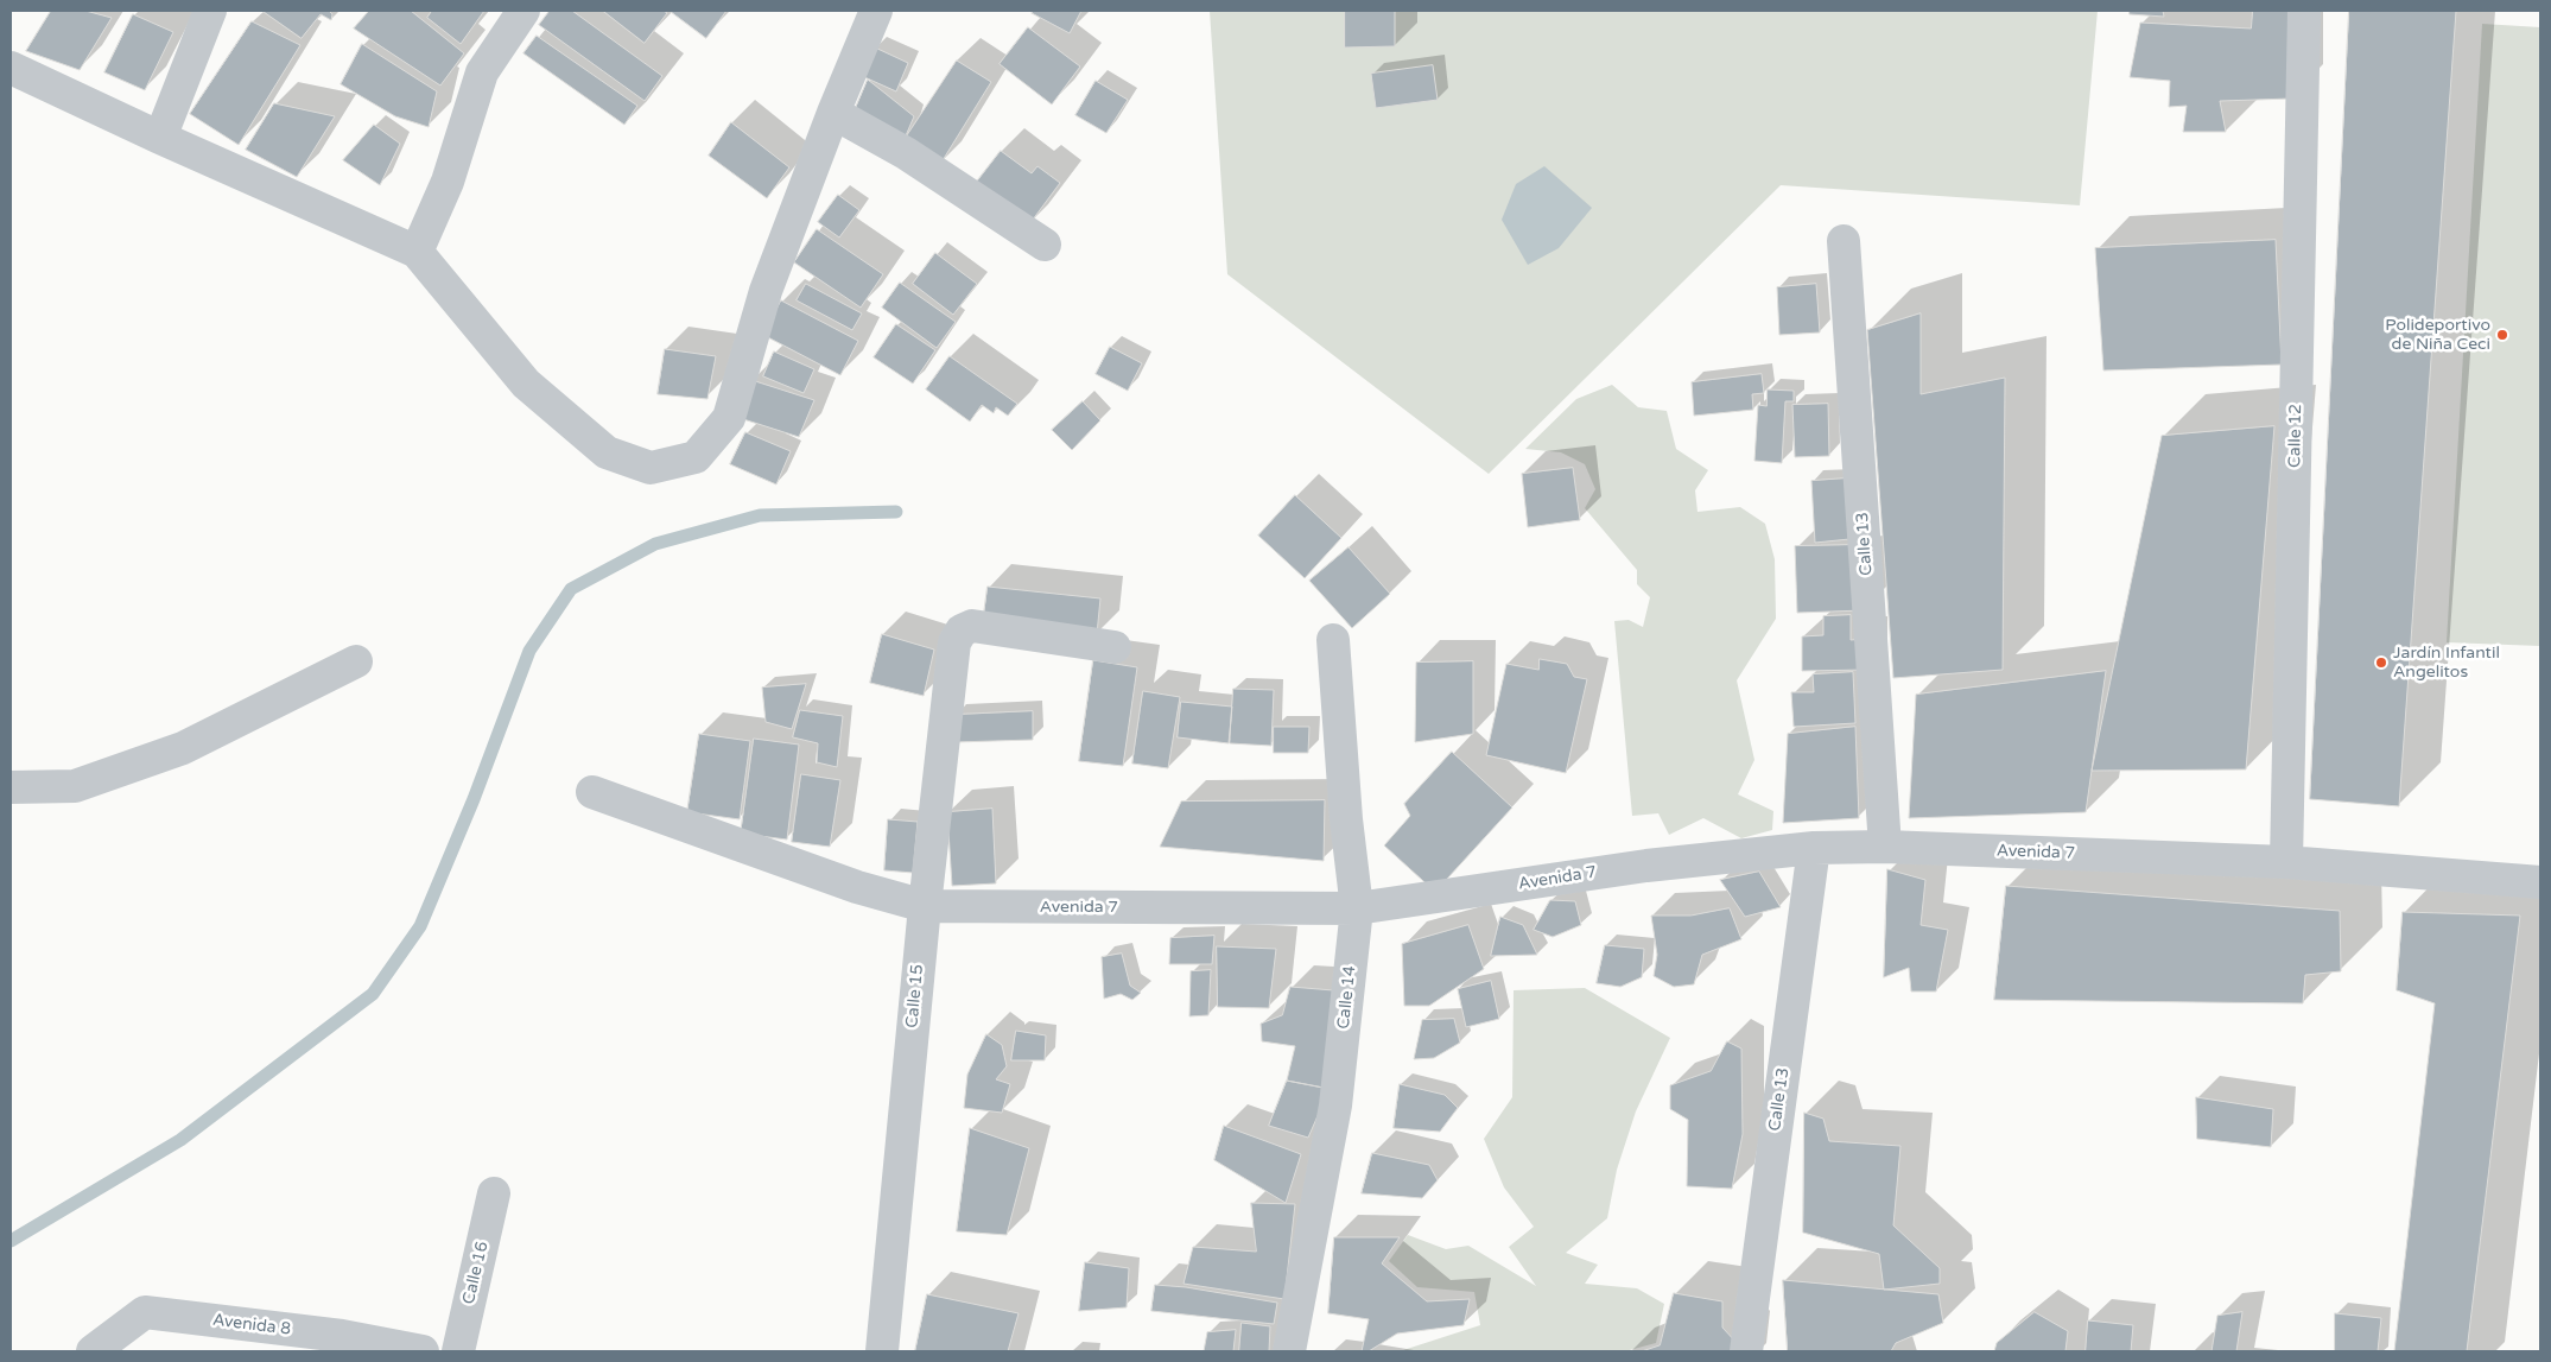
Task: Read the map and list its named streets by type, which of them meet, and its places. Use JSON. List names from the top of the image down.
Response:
{
  "streets": {
    "street": [
      "Calle 12",
      "Calle 13",
      "Avenida 7",
      "Calle 15",
      "Calle 14",
      "Calle 16",
      "Avenida 8"
    ]
  },
  "crossings": [
    ["Calle 12", "Avenida 7"],
    ["Calle 13", "Avenida 7"],
    ["Avenida 7", "Calle 15"],
    ["Avenida 7", "Calle 14"]
  ],
  "places": ["Polideportivo de Niña Ceci", "Jardín Infantil Angelitos"]
}
